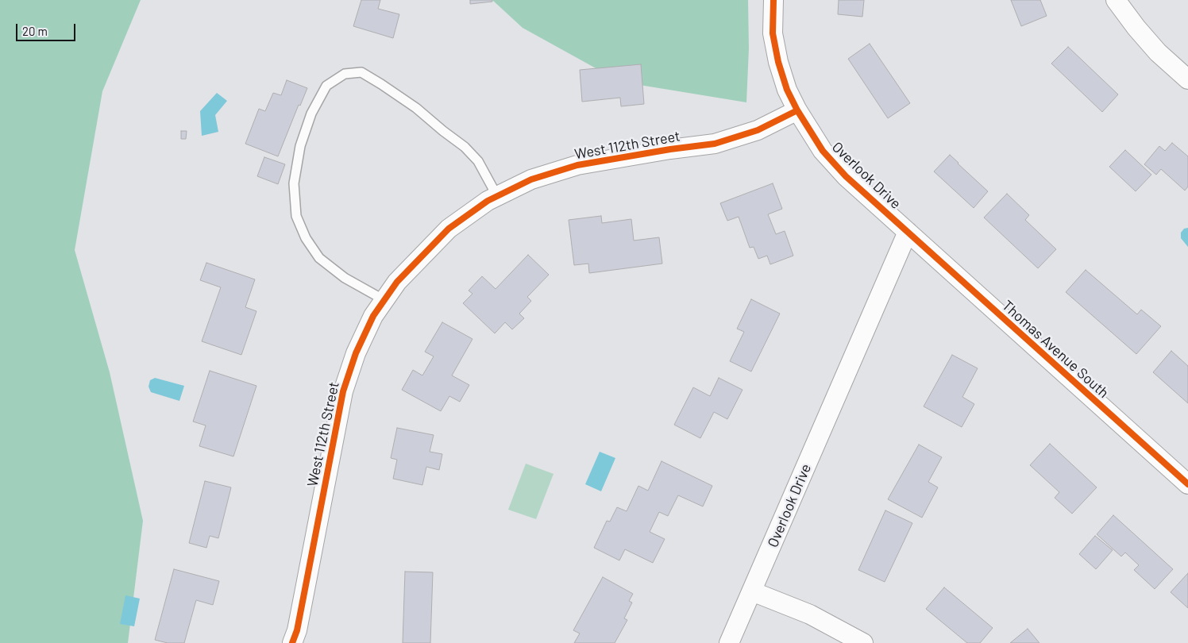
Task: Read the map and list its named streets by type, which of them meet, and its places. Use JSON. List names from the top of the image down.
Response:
{
  "streets": {
    "street": ["West 112th Street", "Overlook Drive", "Thomas Avenue South"]
  },
  "crossings": [
    ["West 112th Street", "Overlook Drive"],
    ["Overlook Drive", "Thomas Avenue South"]
  ],
  "scale_bar": "20 m"
}
